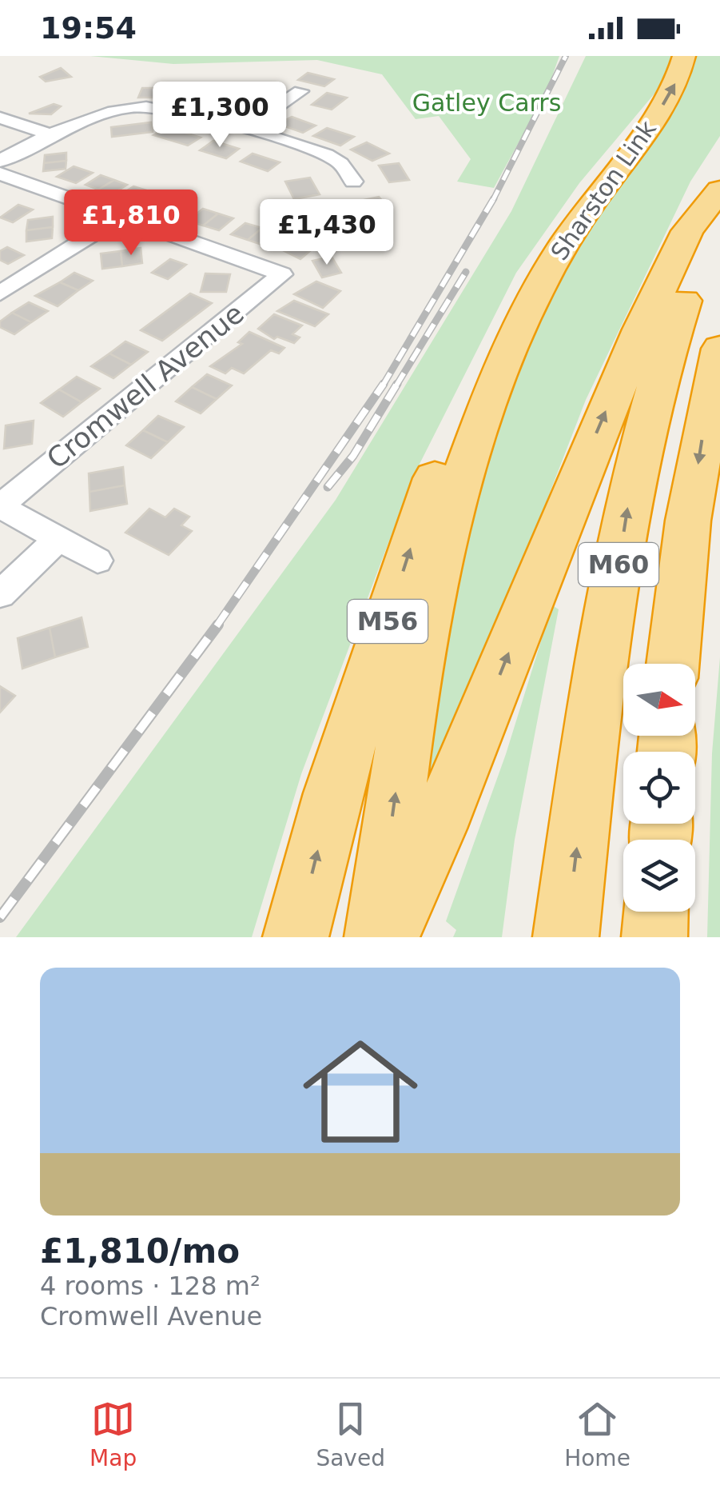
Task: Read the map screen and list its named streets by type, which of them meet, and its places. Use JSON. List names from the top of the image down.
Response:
{
  "streets": {
    "highway": ["Sharston Link", "M60", "M56"],
    "street": ["Cromwell Avenue"]
  },
  "crossings": [
    ["Sharston Link", "M56"]
  ],
  "parks": ["Gatley Carrs"],
  "north": "right",
  "page": {
    "status": "19:54",
    "price": ["£1,300", "£1,810", "£1,430"],
    "list": [
      {
        "name": "£1,810/mo",
        "note": "4 rooms · 128 m² · Cromwell Avenue"
      }
    ],
    "tabs": ["Map", "Saved", "Home"]
  }
}
